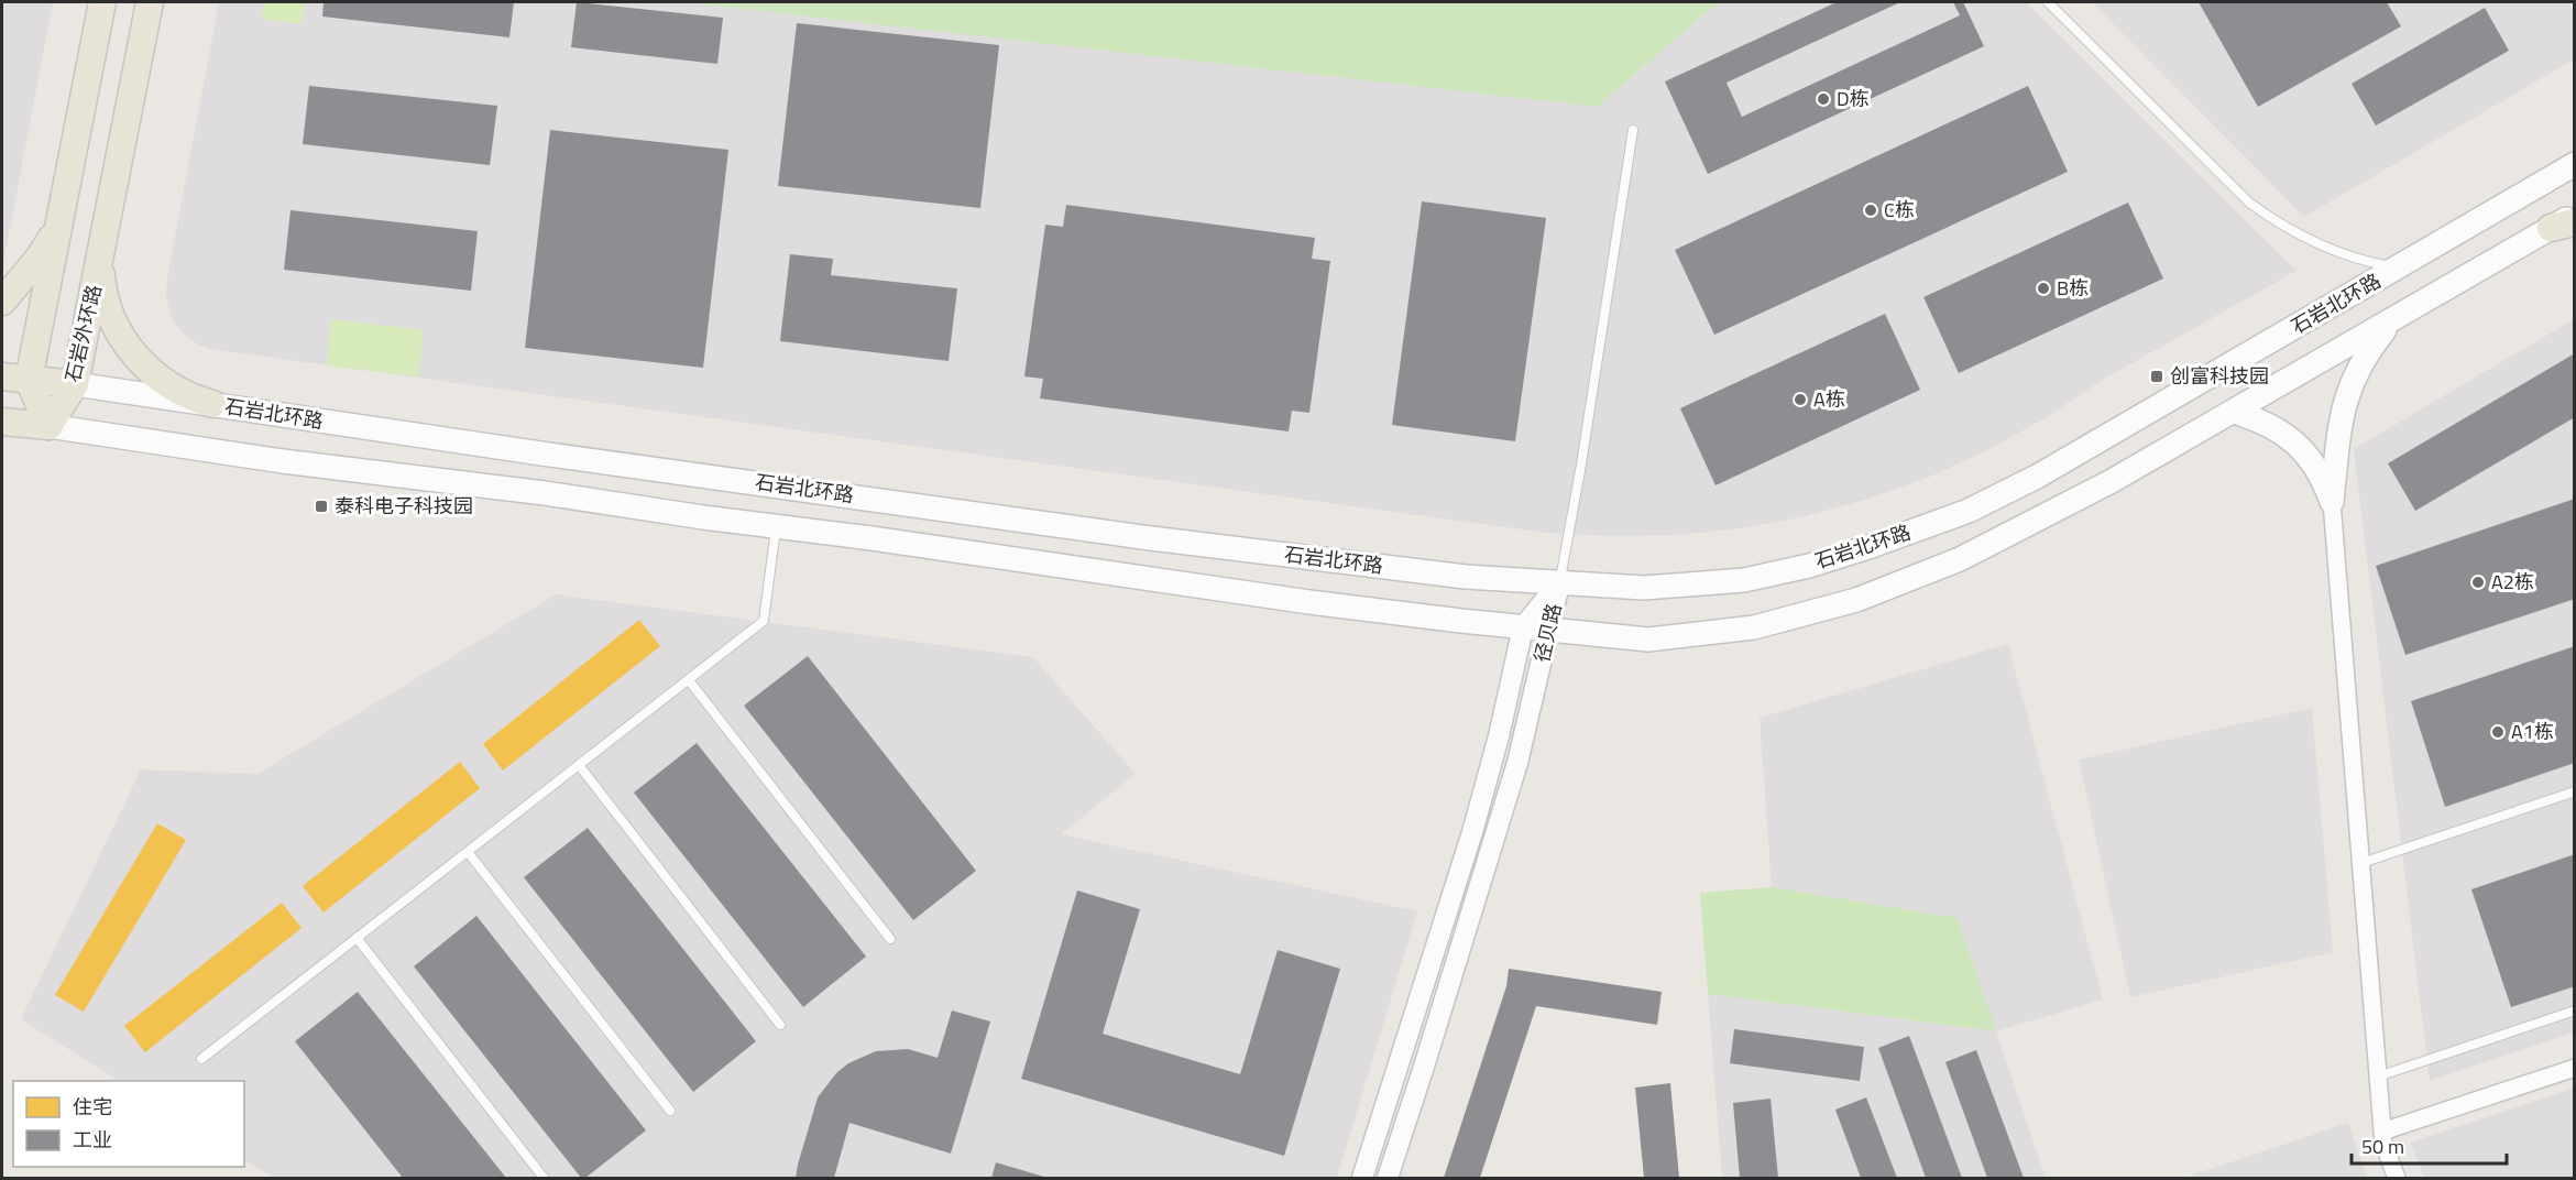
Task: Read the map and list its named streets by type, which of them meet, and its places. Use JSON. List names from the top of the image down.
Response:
{
  "streets": {
    "main road": ["石岩北环路", "石岩外环路"],
    "street": ["径贝路"]
  },
  "crossings": [
    ["石岩北环路", "石岩外环路"],
    ["石岩北环路", "径贝路"]
  ],
  "places": {
    "other": [
      "D栋",
      "C栋",
      "B栋",
      "A栋",
      "A2栋",
      "A1栋"
    ],
    "transit": ["创富科技园", "泰科电子科技园"]
  },
  "legend": ["住宅", "工业"],
  "scale_bar": "50 m"
}
